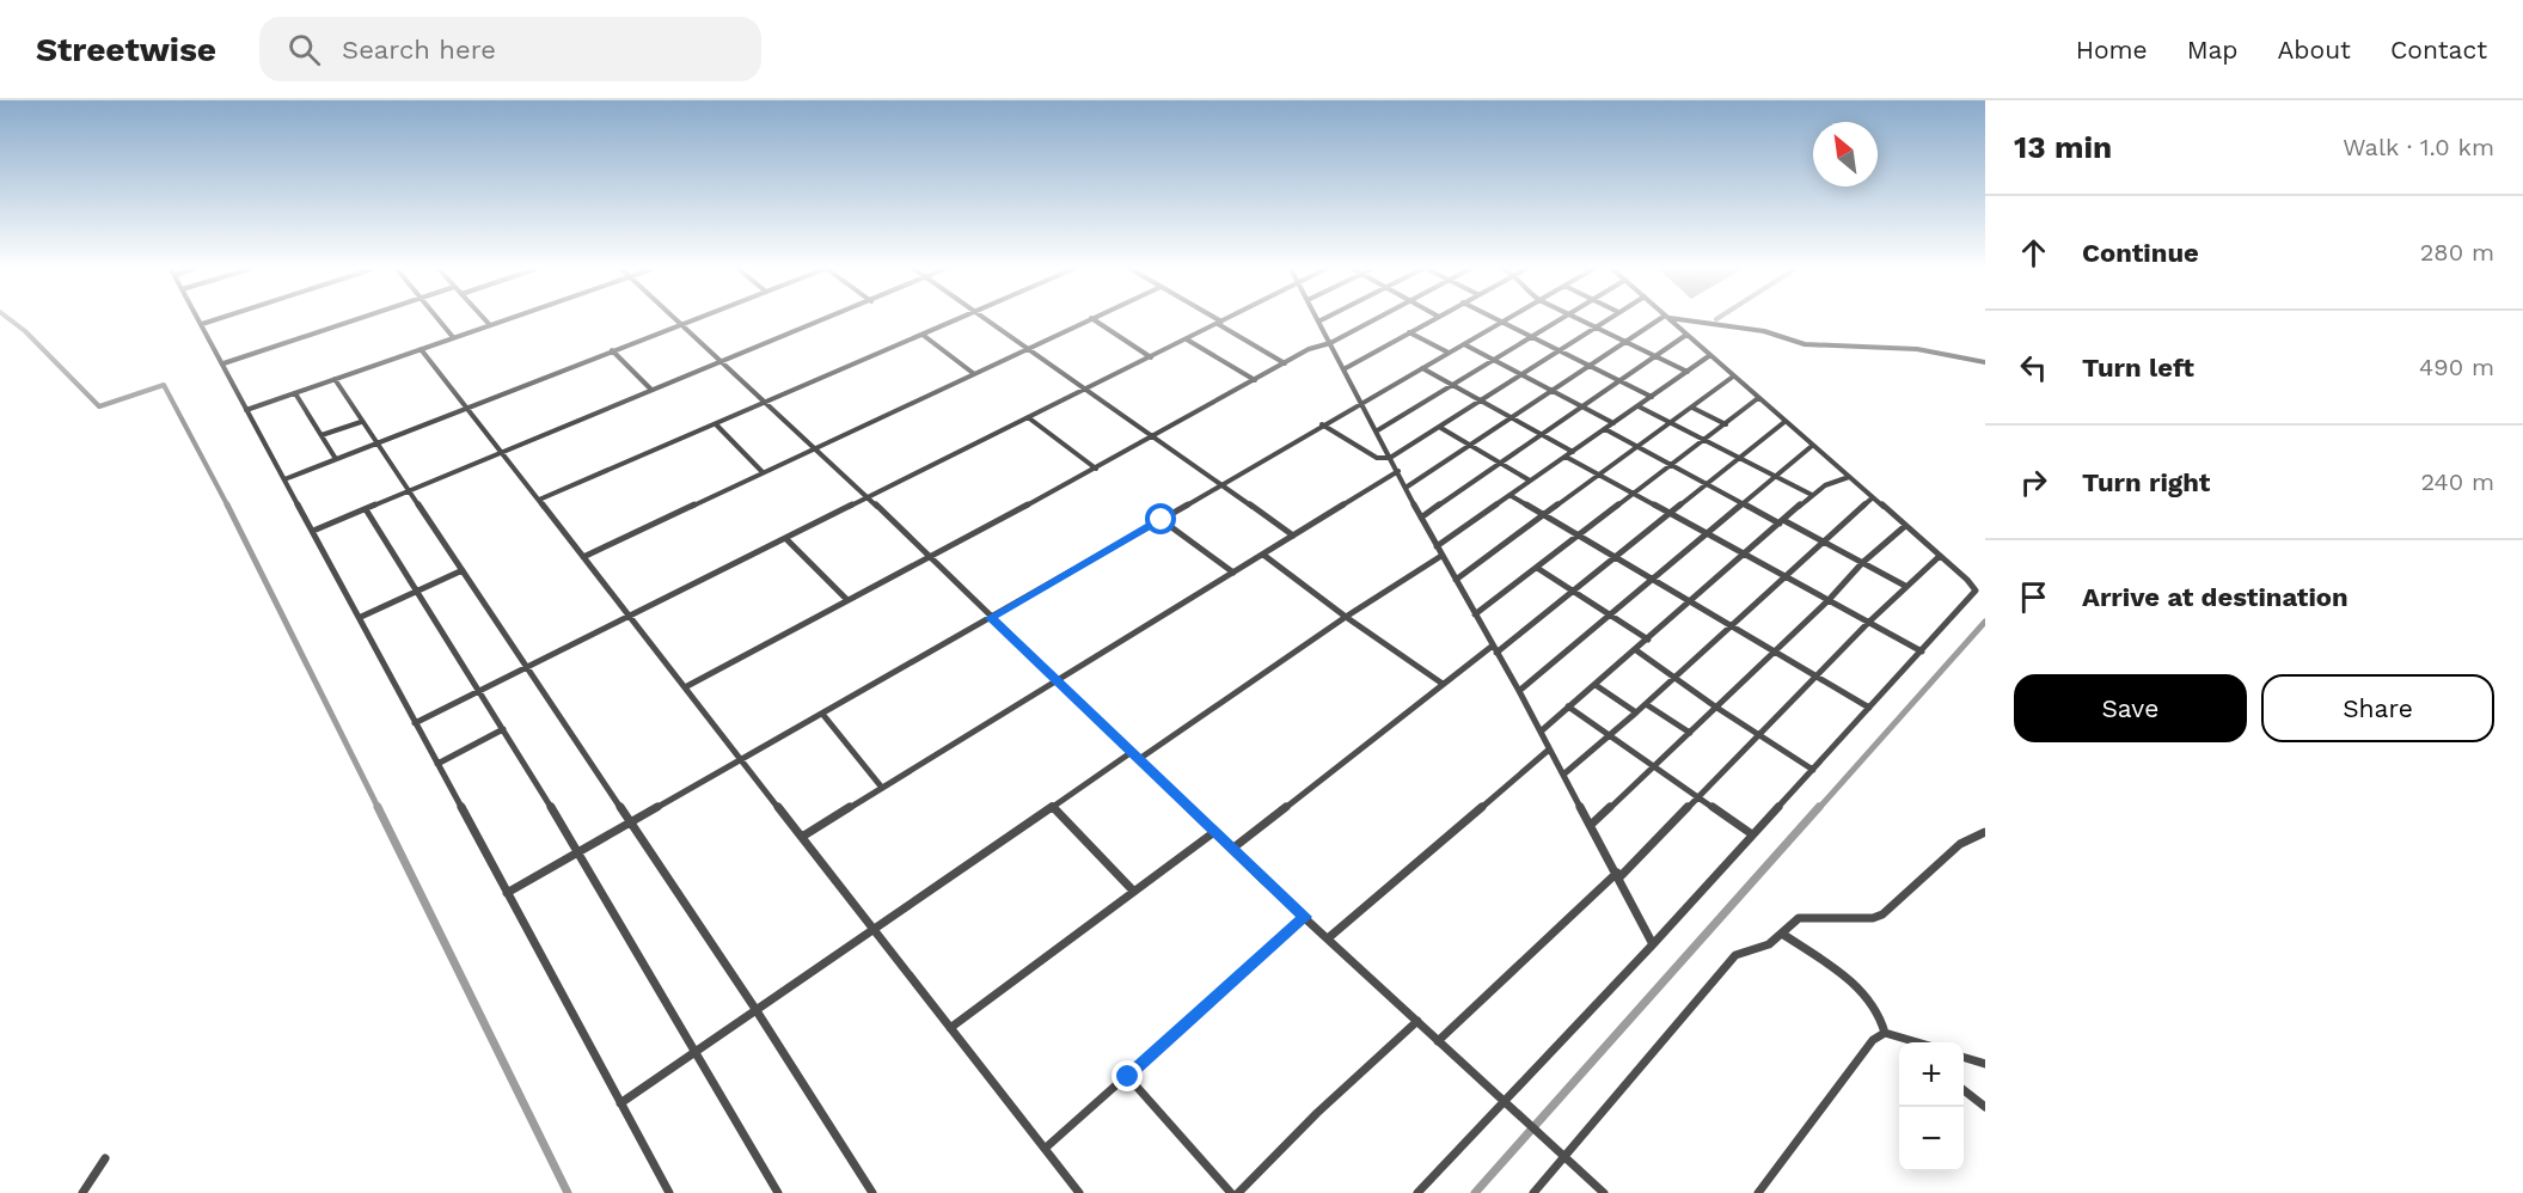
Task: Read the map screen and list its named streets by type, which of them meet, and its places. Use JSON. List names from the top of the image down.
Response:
{
  "north": "top left",
  "page": {
    "header": "Streetwise",
    "search": "Search here",
    "nav": [
      "Home",
      "Map",
      "About",
      "Contact"
    ],
    "heading": ["13 min", "Walk · 1.0 km"],
    "list": [
      ["Continue", "280 m"],
      ["Turn left", "490 m"],
      ["Turn right", "240 m"],
      "Arrive at destination"
    ],
    "buttons": ["Save", "Share"],
    "map_buttons": ["+", "−"]
  }
}
